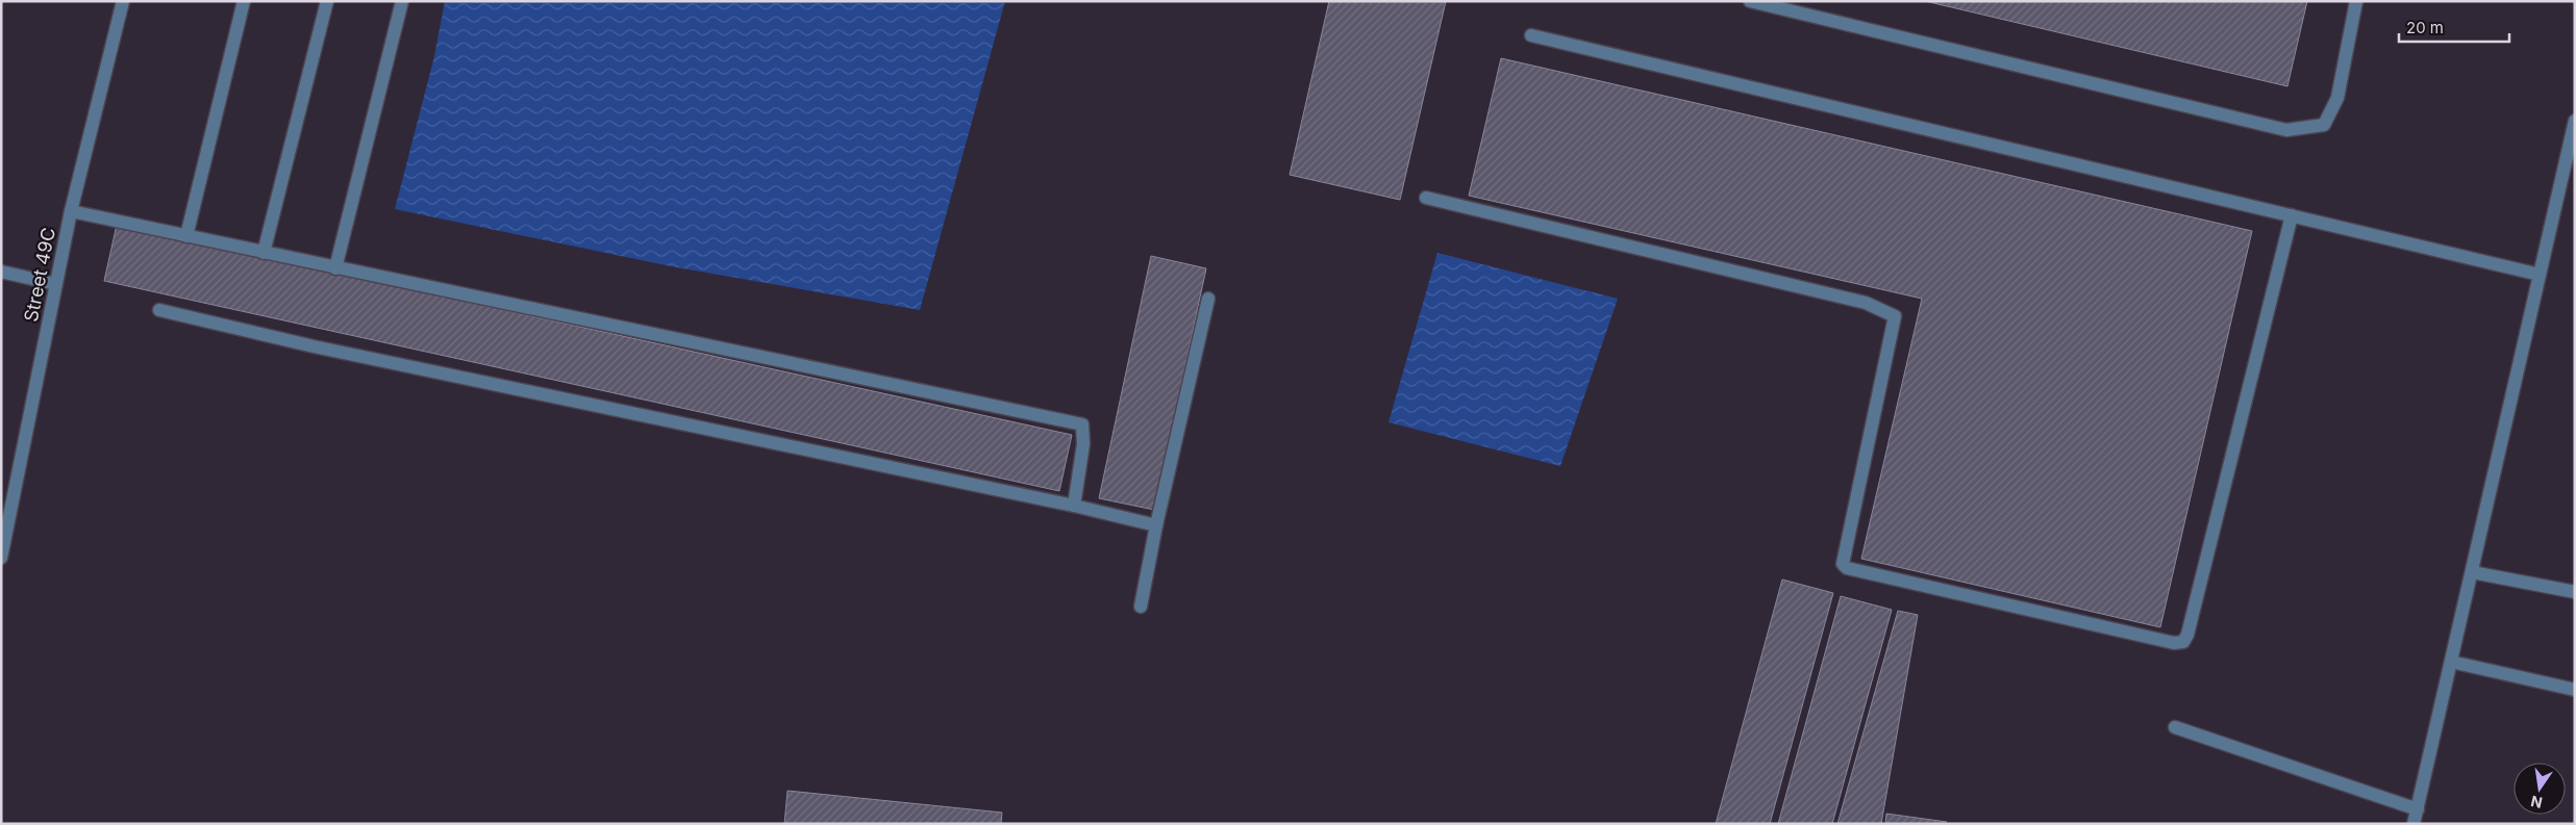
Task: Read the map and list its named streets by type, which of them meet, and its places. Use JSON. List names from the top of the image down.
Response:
{
  "streets": {
    "street": ["Street 49C"]
  },
  "scale_bar": "20 m",
  "north": "bottom"
}
